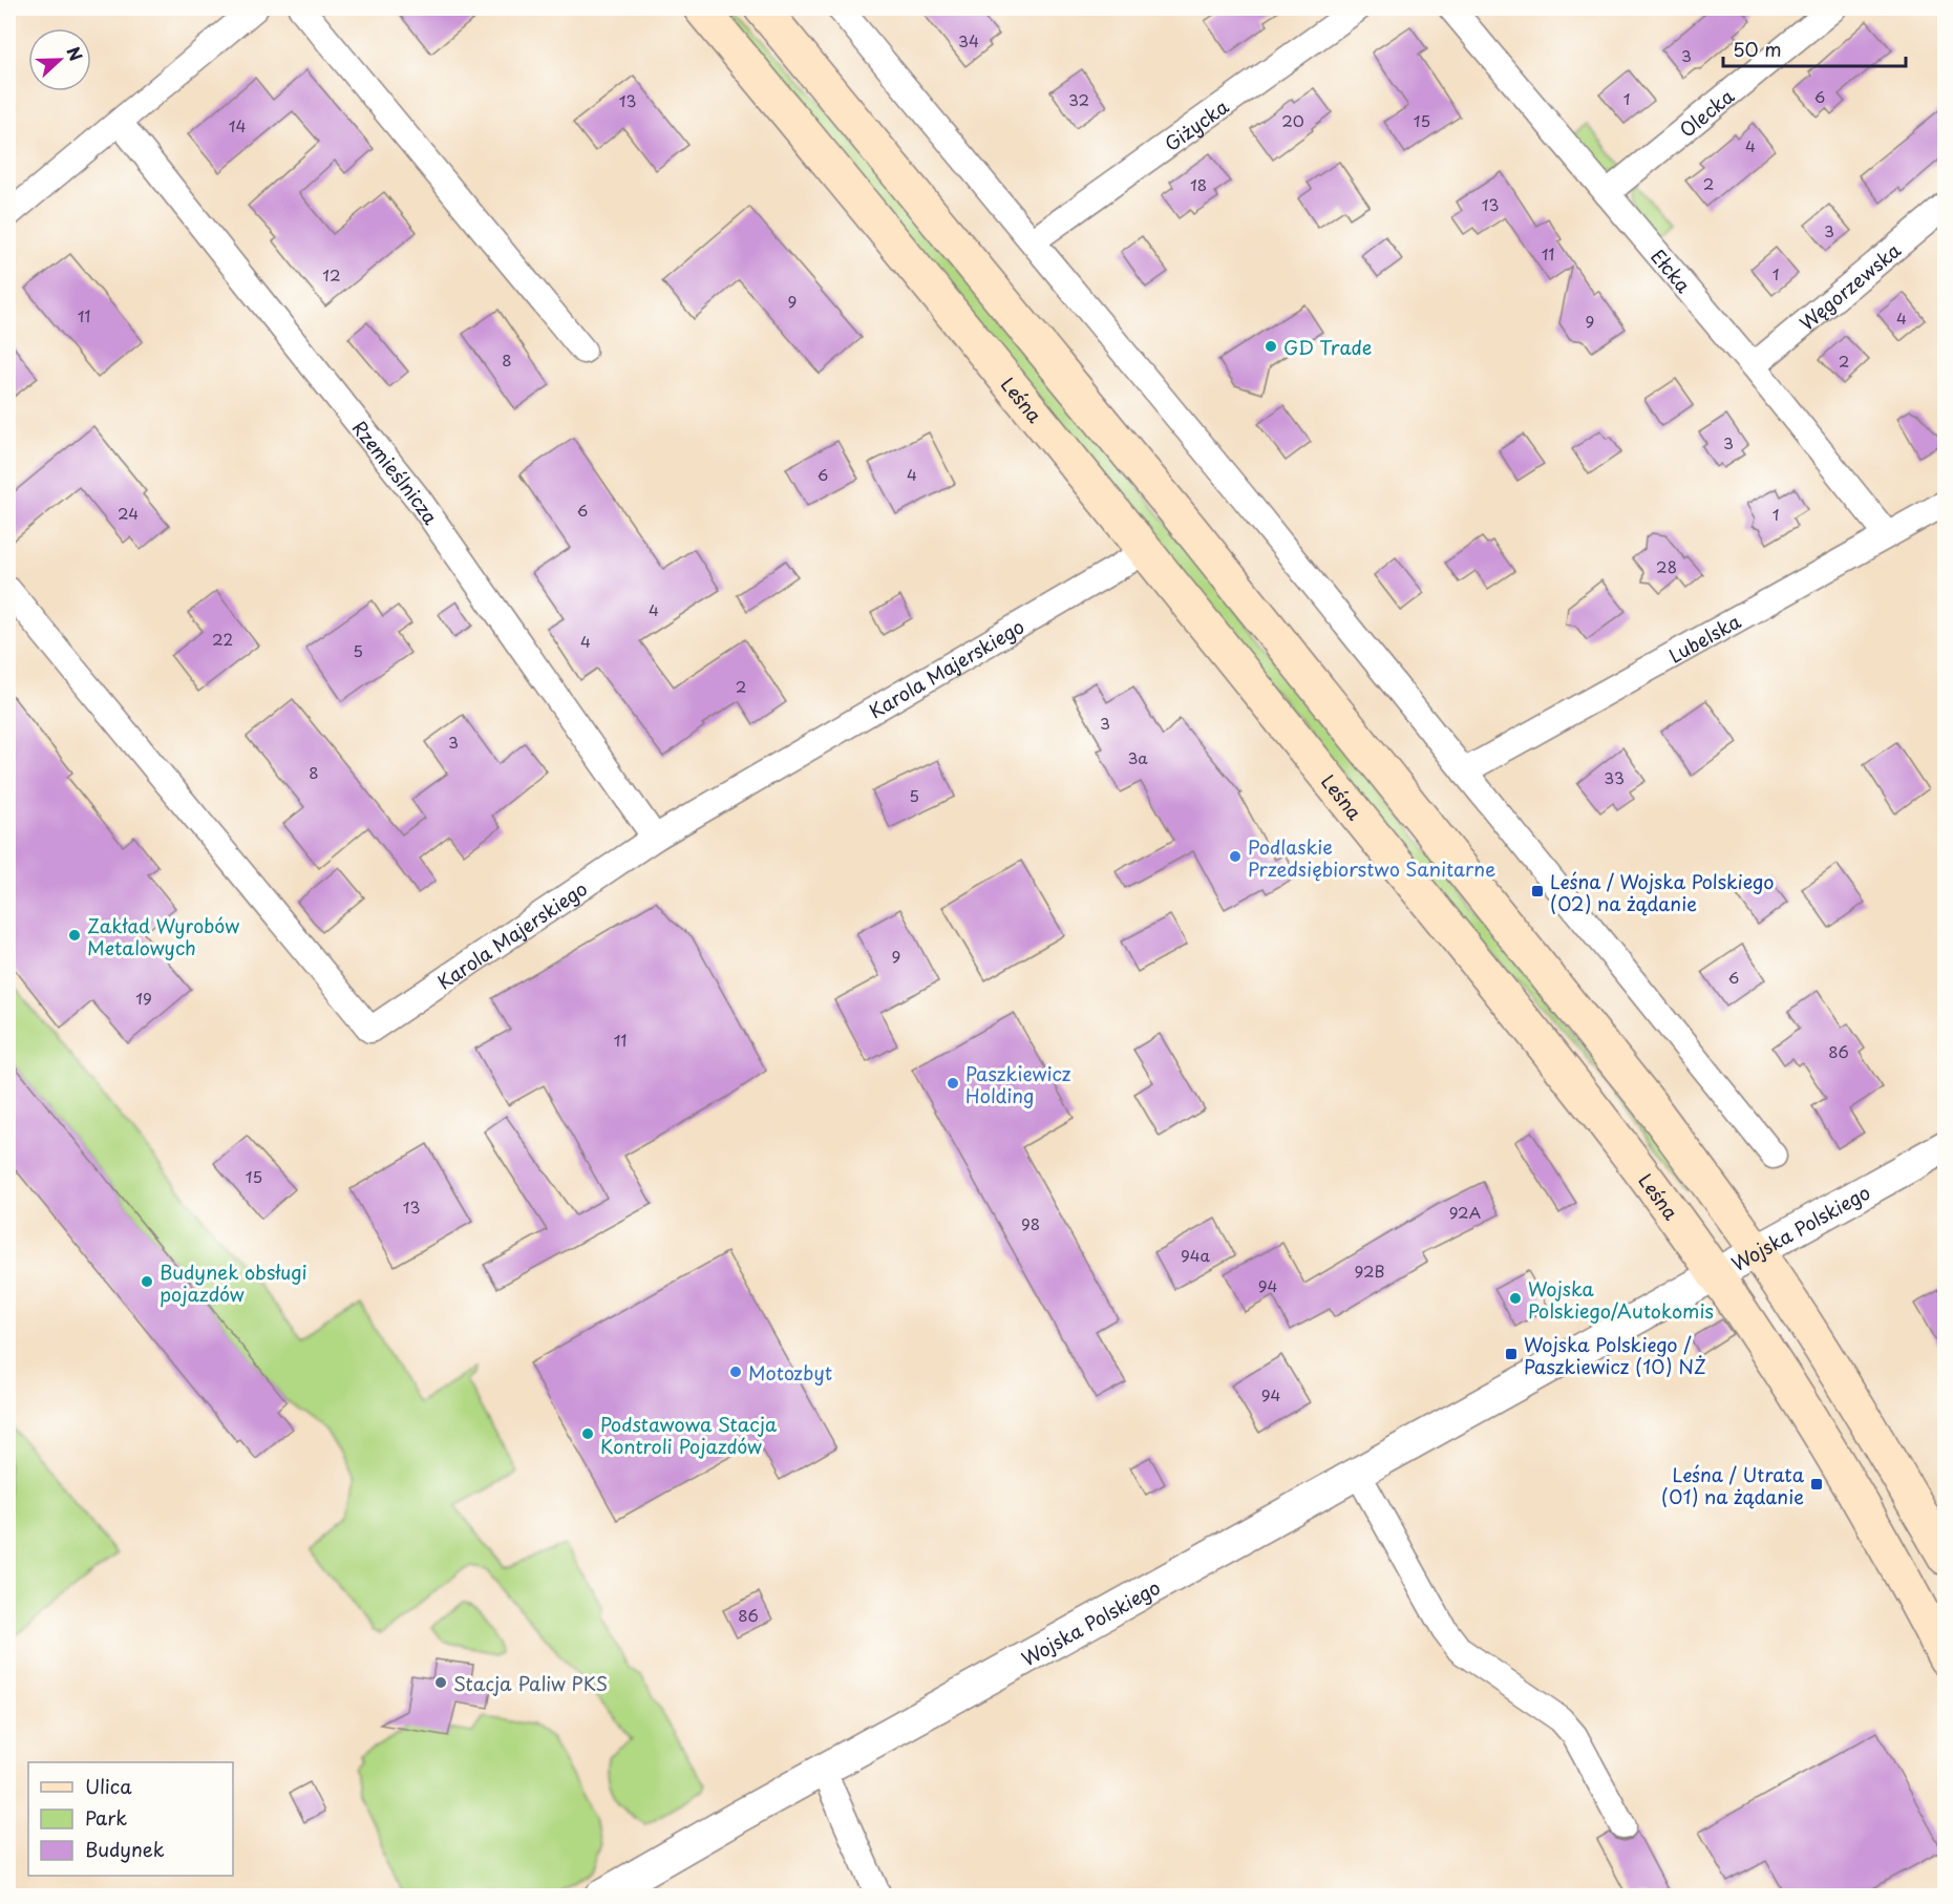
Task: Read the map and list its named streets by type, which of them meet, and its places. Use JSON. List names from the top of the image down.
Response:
{
  "streets": {
    "main road": ["Leśna"],
    "street": [
      "Olecka",
      "Giżycka",
      "Ełcka",
      "Węgorzewska",
      "Rzemieślnicza",
      "Lubelska",
      "Karola Majerskiego",
      "Wojska Polskiego"
    ]
  },
  "crossings": [
    ["Olecka", "Ełcka"],
    ["Ełcka", "Węgorzewska"],
    ["Ełcka", "Lubelska"],
    ["Leśna", "Karola Majerskiego"],
    ["Leśna", "Wojska Polskiego"],
    ["Rzemieślnicza", "Karola Majerskiego"]
  ],
  "places": {
    "other": [
      "GD Trade",
      "Podlaskie Przedsiębiorstwo Sanitarne",
      "Zakład Wyrobów Metalowych",
      "Paszkiewicz Holding",
      "Budynek obsługi pojazdów",
      "Wojska Polskiego/Autokomis",
      "Motozbyt",
      "Podstawowa Stacja Kontroli Pojazdów",
      "Stacja Paliw PKS"
    ],
    "transit": ["Leśna / Wojska Polskiego (02) na żądanie", "Wojska Polskiego / Paszkiewicz (10) NŻ", "Leśna / Utrata (01) na żądanie"]
  },
  "house_numbers": [
    "34",
    "3",
    "6",
    "1",
    "32",
    "13",
    "20",
    "15",
    "14",
    "4",
    "2",
    "18",
    "13",
    "3",
    "11",
    "1",
    "12",
    "9",
    "11",
    "4",
    "9",
    "8",
    "2",
    "3",
    "6",
    "4",
    "6",
    "24",
    "1",
    "28",
    "4",
    "22",
    "4",
    "5",
    "2",
    "3",
    "3",
    "3a",
    "8",
    "33",
    "5",
    "9",
    "6",
    "19",
    "11",
    "86",
    "15",
    "13",
    "92A",
    "98",
    "94a",
    "92B",
    "94",
    "94",
    "86"
  ],
  "legend": ["Ulica", "Park", "Budynek"],
  "scale_bar": "50 m",
  "north": "right"
}
